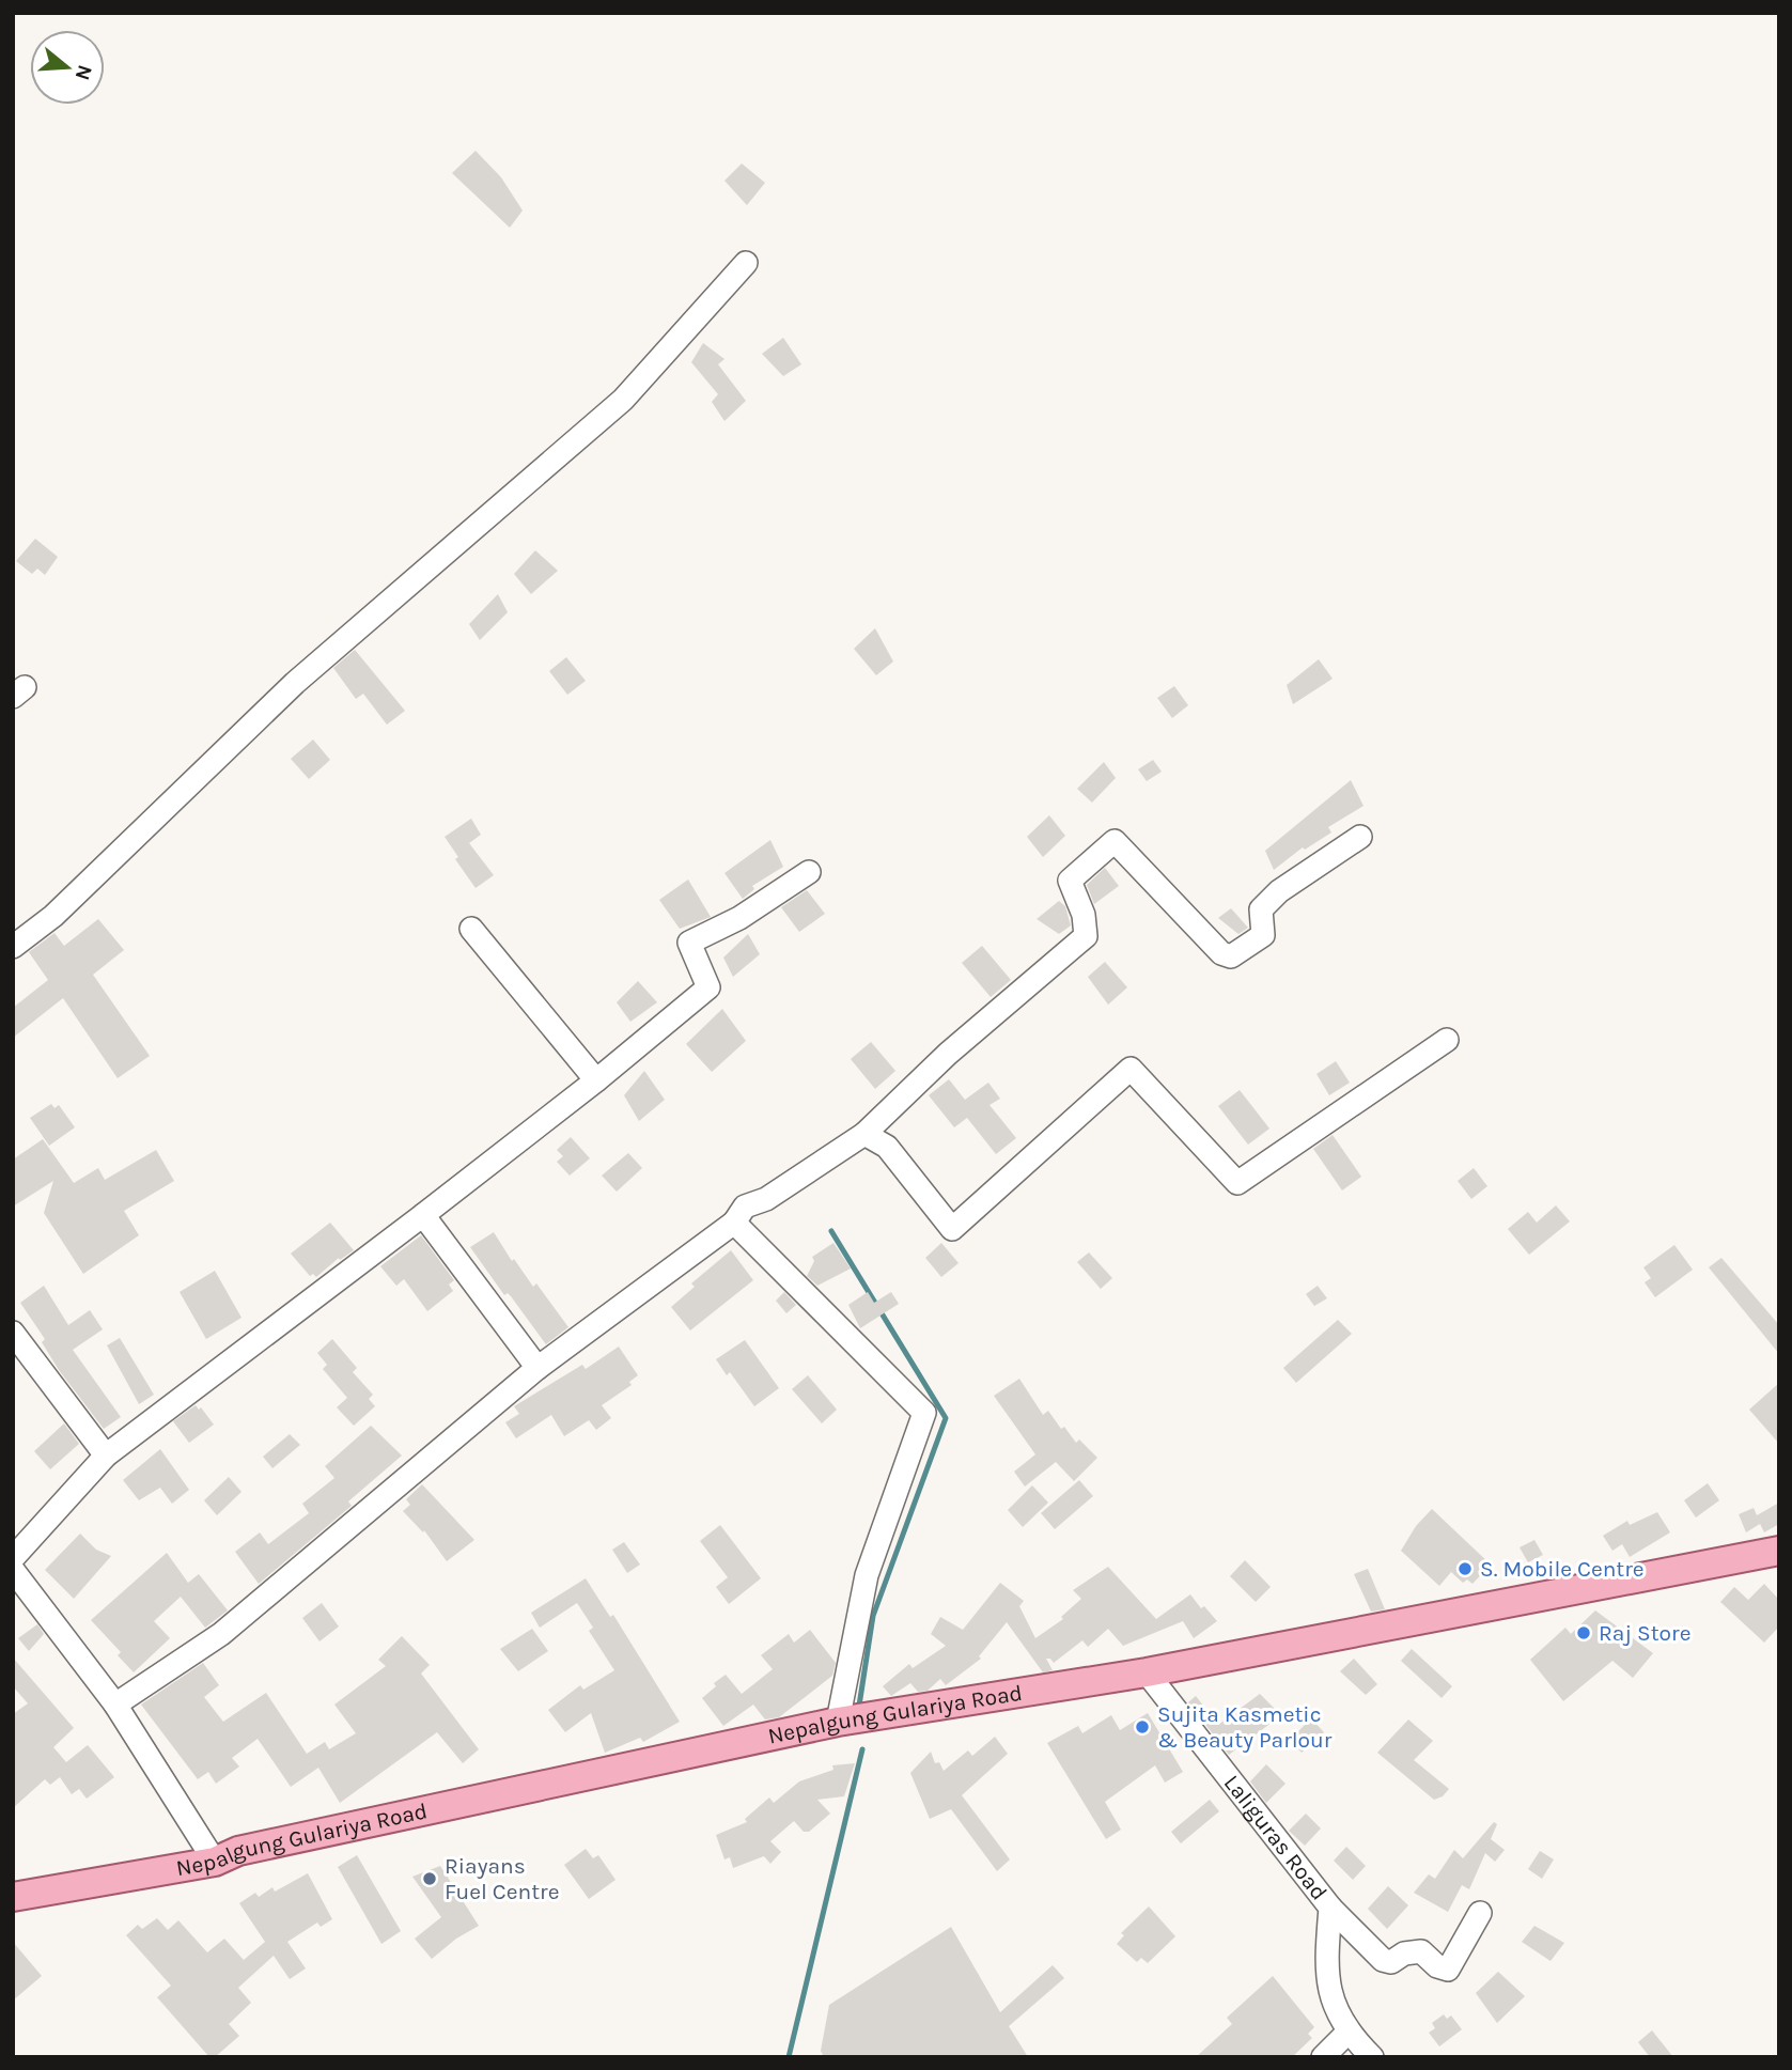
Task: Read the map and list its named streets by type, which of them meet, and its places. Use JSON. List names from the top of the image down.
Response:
{
  "streets": {
    "main road": ["Nepalgung Gulariya Road"],
    "street": ["Laliguras Road"]
  },
  "crossings": [
    ["Nepalgung Gulariya Road", "Laliguras Road"]
  ],
  "places": [
    "S. Mobile Centre",
    "Raj Store",
    "Sujita Kasmetic & Beauty Parlour",
    "Riayans Fuel Centre"
  ],
  "north": "right"
}
